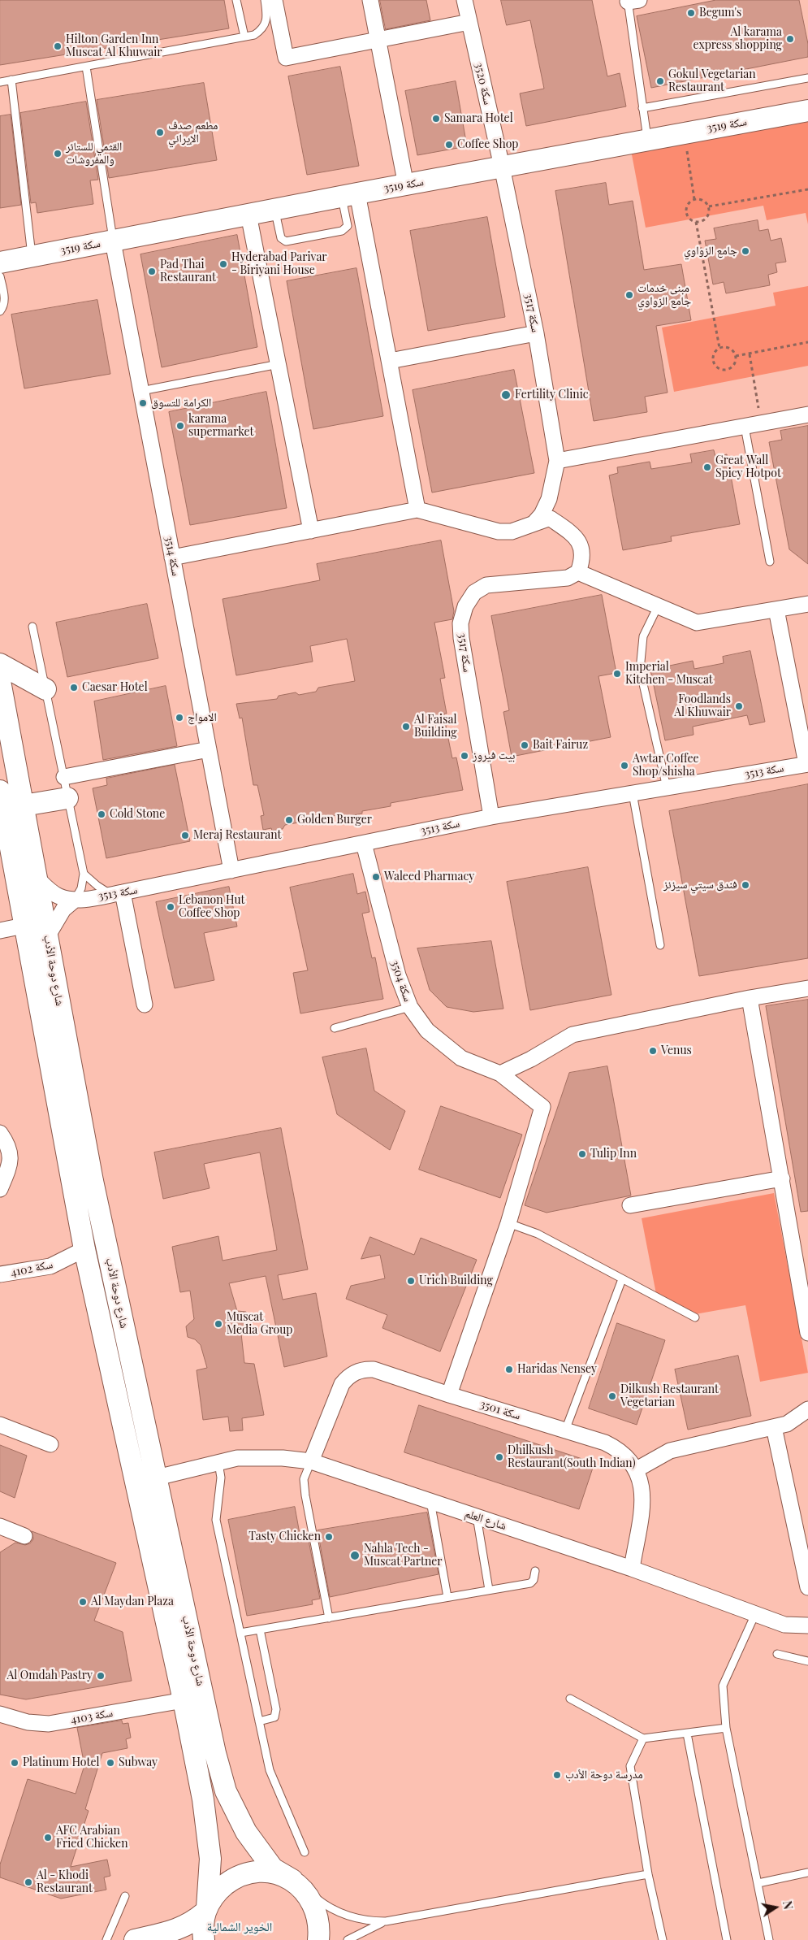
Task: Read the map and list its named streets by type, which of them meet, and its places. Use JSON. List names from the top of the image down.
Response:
{
  "streets": {
    "main road": ["سكة 3519", "شارع دوحة الأدب"],
    "street": [
      "سكة 3520",
      "سكة 3517",
      "سكة 3514",
      "سكة 3513",
      "سكة 3504",
      "سكة 4102",
      "سكة 3501",
      "شارع العلم",
      "سكة 4103"
    ]
  },
  "crossings": [
    ["سكة 3520", "سكة 3519"],
    ["سكة 3520", "سكة 3517"],
    ["سكة 3519", "سكة 3517"],
    ["سكة 3519", "سكة 3514"],
    ["سكة 3517", "سكة 3513"],
    ["سكة 3514", "سكة 3513"],
    ["سكة 3513", "سكة 3504"],
    ["شارع دوحة الأدب", "سكة 4102"],
    ["شارع دوحة الأدب", "شارع العلم"],
    ["شارع دوحة الأدب", "سكة 4103"],
    ["سكة 3501", "شارع العلم"]
  ],
  "districts": ["الخوير الشمالية"],
  "places": [
    "Begum's",
    "Al karama express shopping",
    "Hilton Garden Inn Muscat Al Khuwair",
    "Gokul Vegetarian Restaurant",
    "Samara Hotel",
    "مطعم صدف الإيراني",
    "Coffee Shop",
    "القثمي للستائر والمفروشات",
    "جامع الزواوي",
    "Hyderabad Parivar - Biriyani House",
    "Pad Thai Restaurant",
    "مبنى خدمات جامع الزواوي",
    "Fertility Clinic",
    "الكرامة للتسوق",
    "karama supermarket",
    "Great Wall Spicy Hotpot",
    "Imperial Kitchen - Muscat",
    "Caesar Hotel",
    "Foodlands Al Khuwair",
    "الامواج",
    "Al Faisal Building",
    "Bait Fairuz",
    "بيت فيروز",
    "Awtar Coffee Shop/shisha",
    "Cold Stone",
    "Golden Burger",
    "Meraj Restaurant",
    "Waleed Pharmacy",
    "فندق سيتي سيزنز",
    "Lebanon Hut Coffee Shop",
    "Venus",
    "Tulip Inn",
    "Urich Building",
    "Muscat Media Group",
    "Haridas Nensey",
    "Dilkush Restaurant Vegetarian",
    "Dhilkush Restaurant(South Indian)",
    "Tasty Chicken",
    "Nahla Tech - Muscat Partner",
    "Al Maydan Plaza",
    "Al Omdah Pastry",
    "Platinum Hotel",
    "Subway",
    "مدرسة دوحة الأدب",
    "AFC Arabian Fried Chicken",
    "Al - Khodi Restaurant"
  ],
  "north": "right"
}
